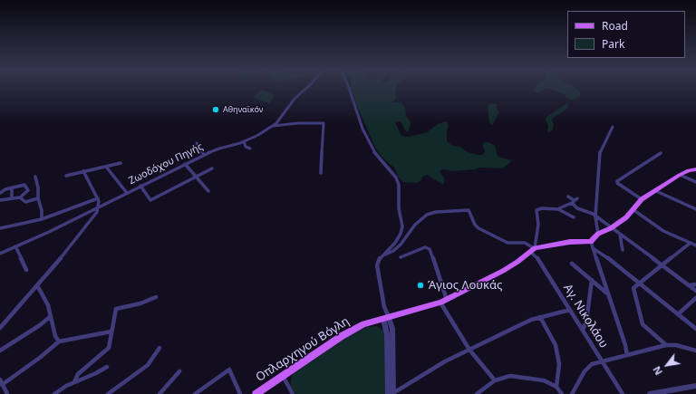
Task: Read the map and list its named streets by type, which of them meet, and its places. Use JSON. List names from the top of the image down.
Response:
{
  "streets": {
    "main road": ["Οπλαρχηγού Βόγλη"],
    "street": ["Ζωοδόχου Πηγής", "Αγ. Νικολάου"]
  },
  "crossings": [
    ["Αγ. Νικολάου", "Οπλαρχηγού Βόγλη"]
  ],
  "places": ["Αθηναϊκόν", "Άγιος Λουκάς"],
  "legend": ["Road", "Park"],
  "north": "bottom left"
}
